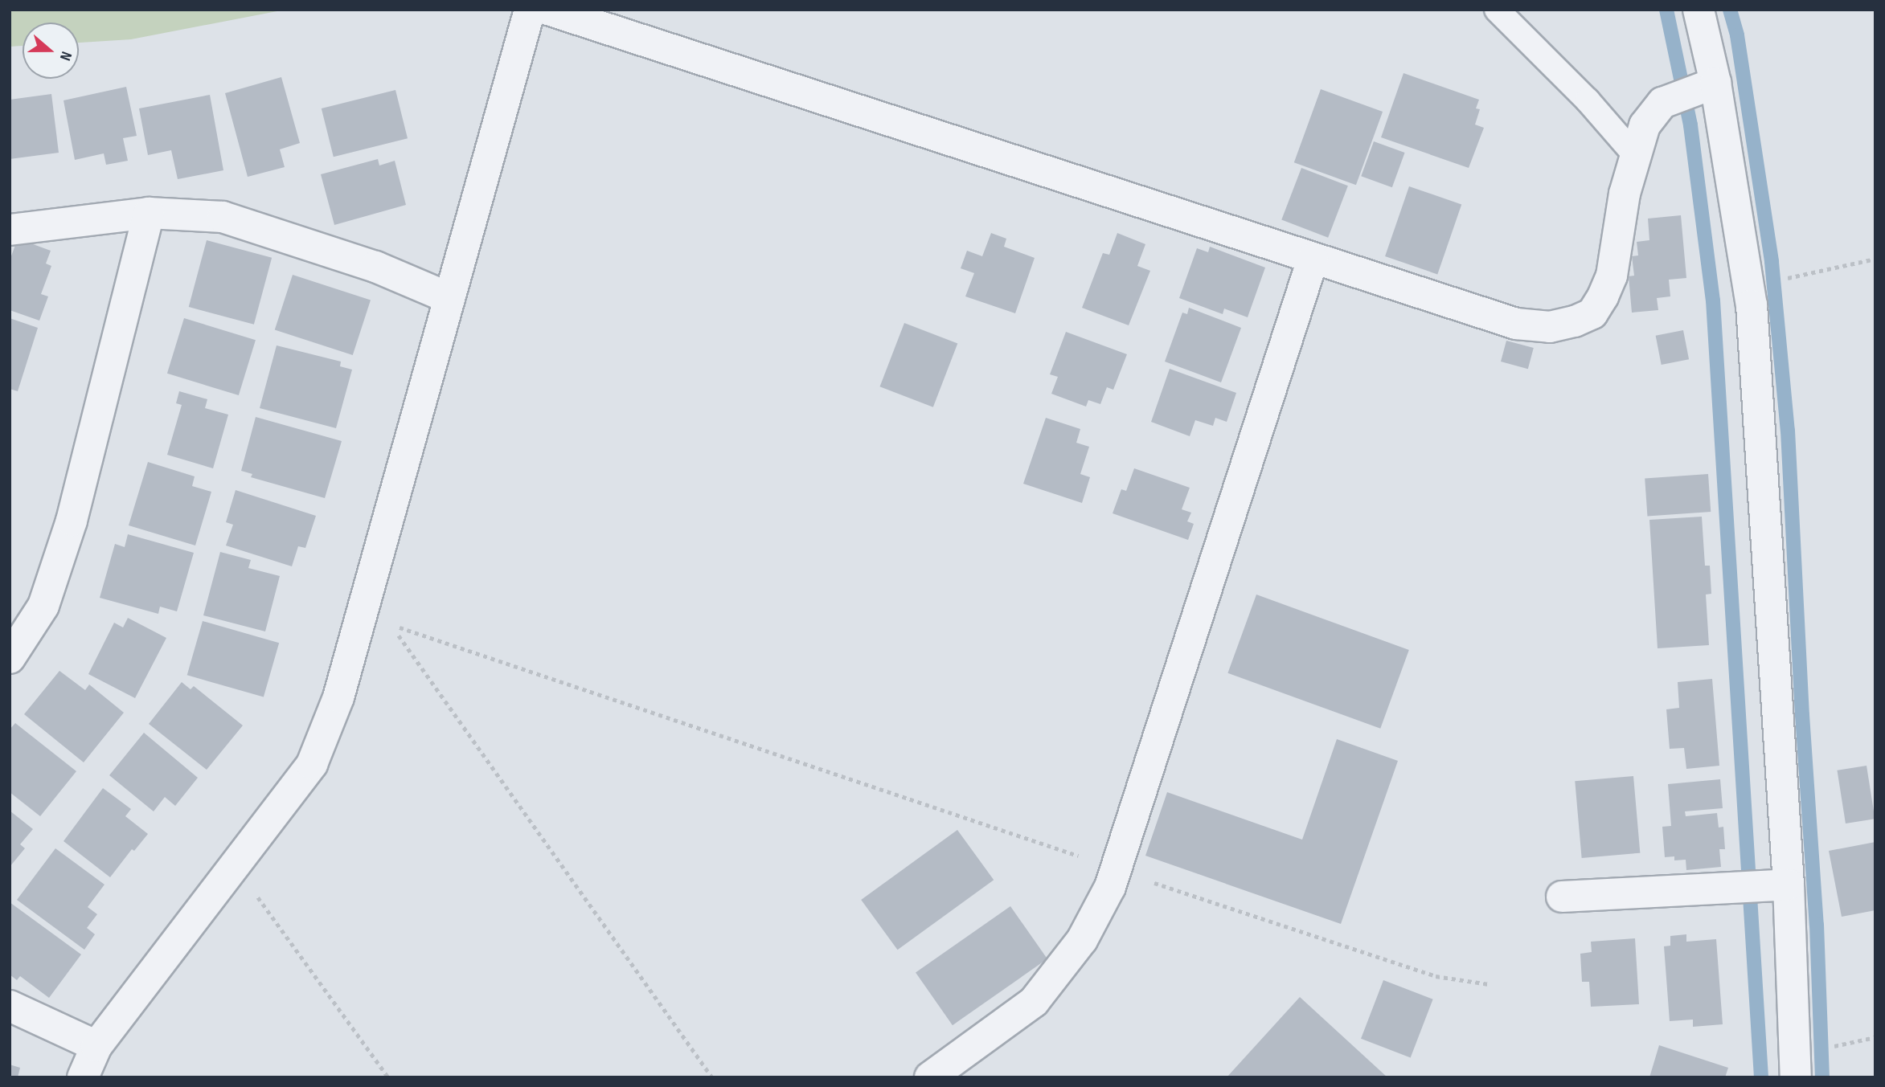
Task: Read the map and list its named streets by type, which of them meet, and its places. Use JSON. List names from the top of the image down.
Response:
{
  "north": "right"
}
